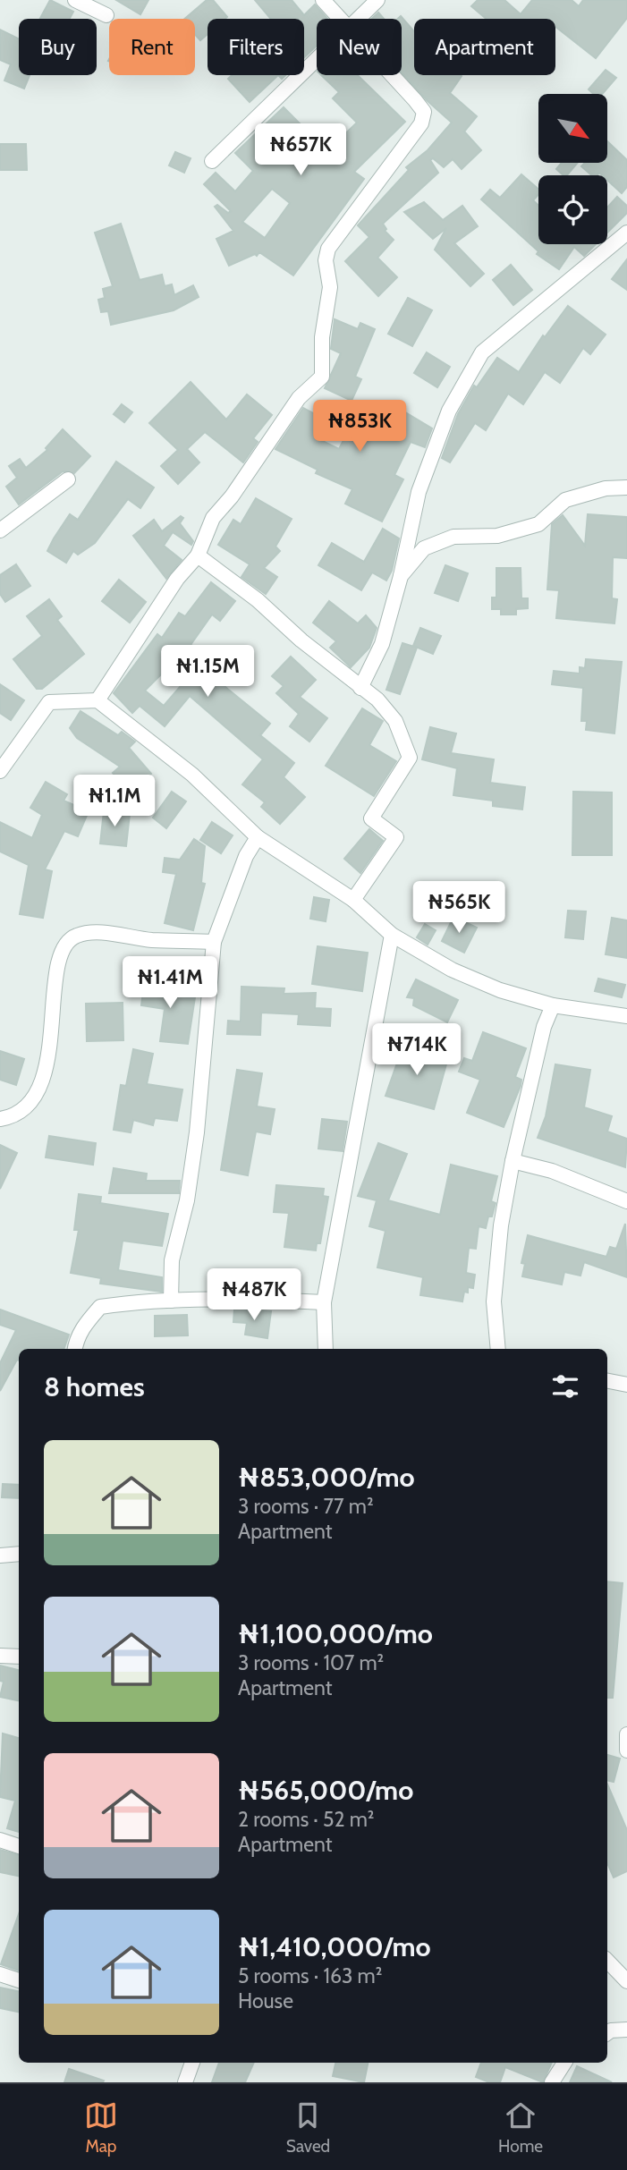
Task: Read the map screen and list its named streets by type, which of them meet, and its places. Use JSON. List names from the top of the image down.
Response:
{
  "north": "bottom right",
  "page": {
    "chip": [
      "Buy",
      "Rent",
      "Filters",
      "New",
      "Apartment"
    ],
    "price": [
      "₦657K",
      "₦853K",
      "₦1.15M",
      "₦1.1M",
      "₦565K",
      "₦1.41M",
      "₦714K",
      "₦487K"
    ],
    "heading": "8 homes",
    "list": [
      {
        "name": "₦853,000/mo",
        "note": "3 rooms · 77 m² · Apartment"
      },
      {
        "name": "₦1,100,000/mo",
        "note": "3 rooms · 107 m² · Apartment"
      },
      {
        "name": "₦565,000/mo",
        "note": "2 rooms · 52 m² · Apartment"
      },
      {
        "name": "₦1,410,000/mo",
        "note": "5 rooms · 163 m² · House"
      }
    ],
    "tabs": ["Map", "Saved", "Home"]
  }
}
